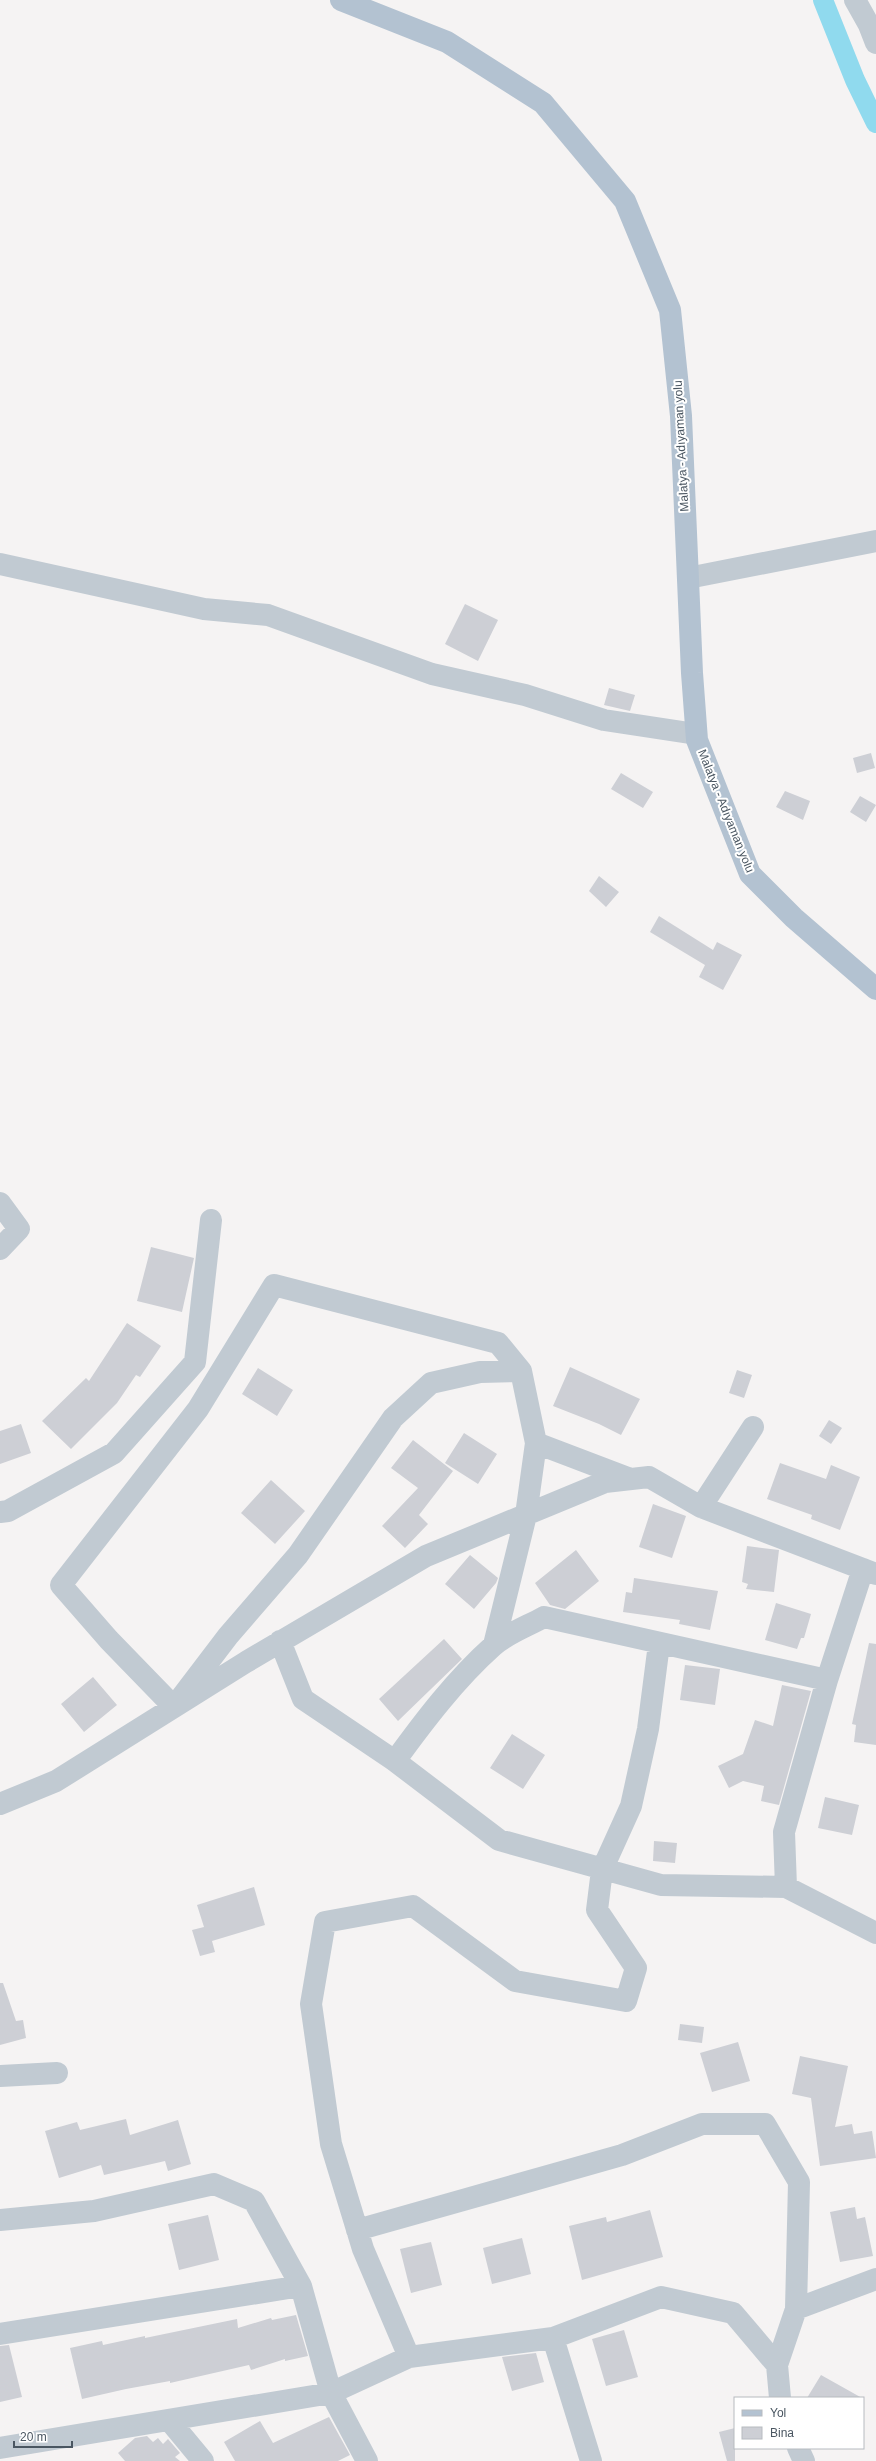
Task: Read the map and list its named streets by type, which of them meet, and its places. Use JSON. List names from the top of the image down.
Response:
{
  "streets": {
    "main road": ["Malatya - Adıyaman yolu"]
  },
  "legend": ["Yol", "Bina"],
  "scale_bar": "20 m"
}
